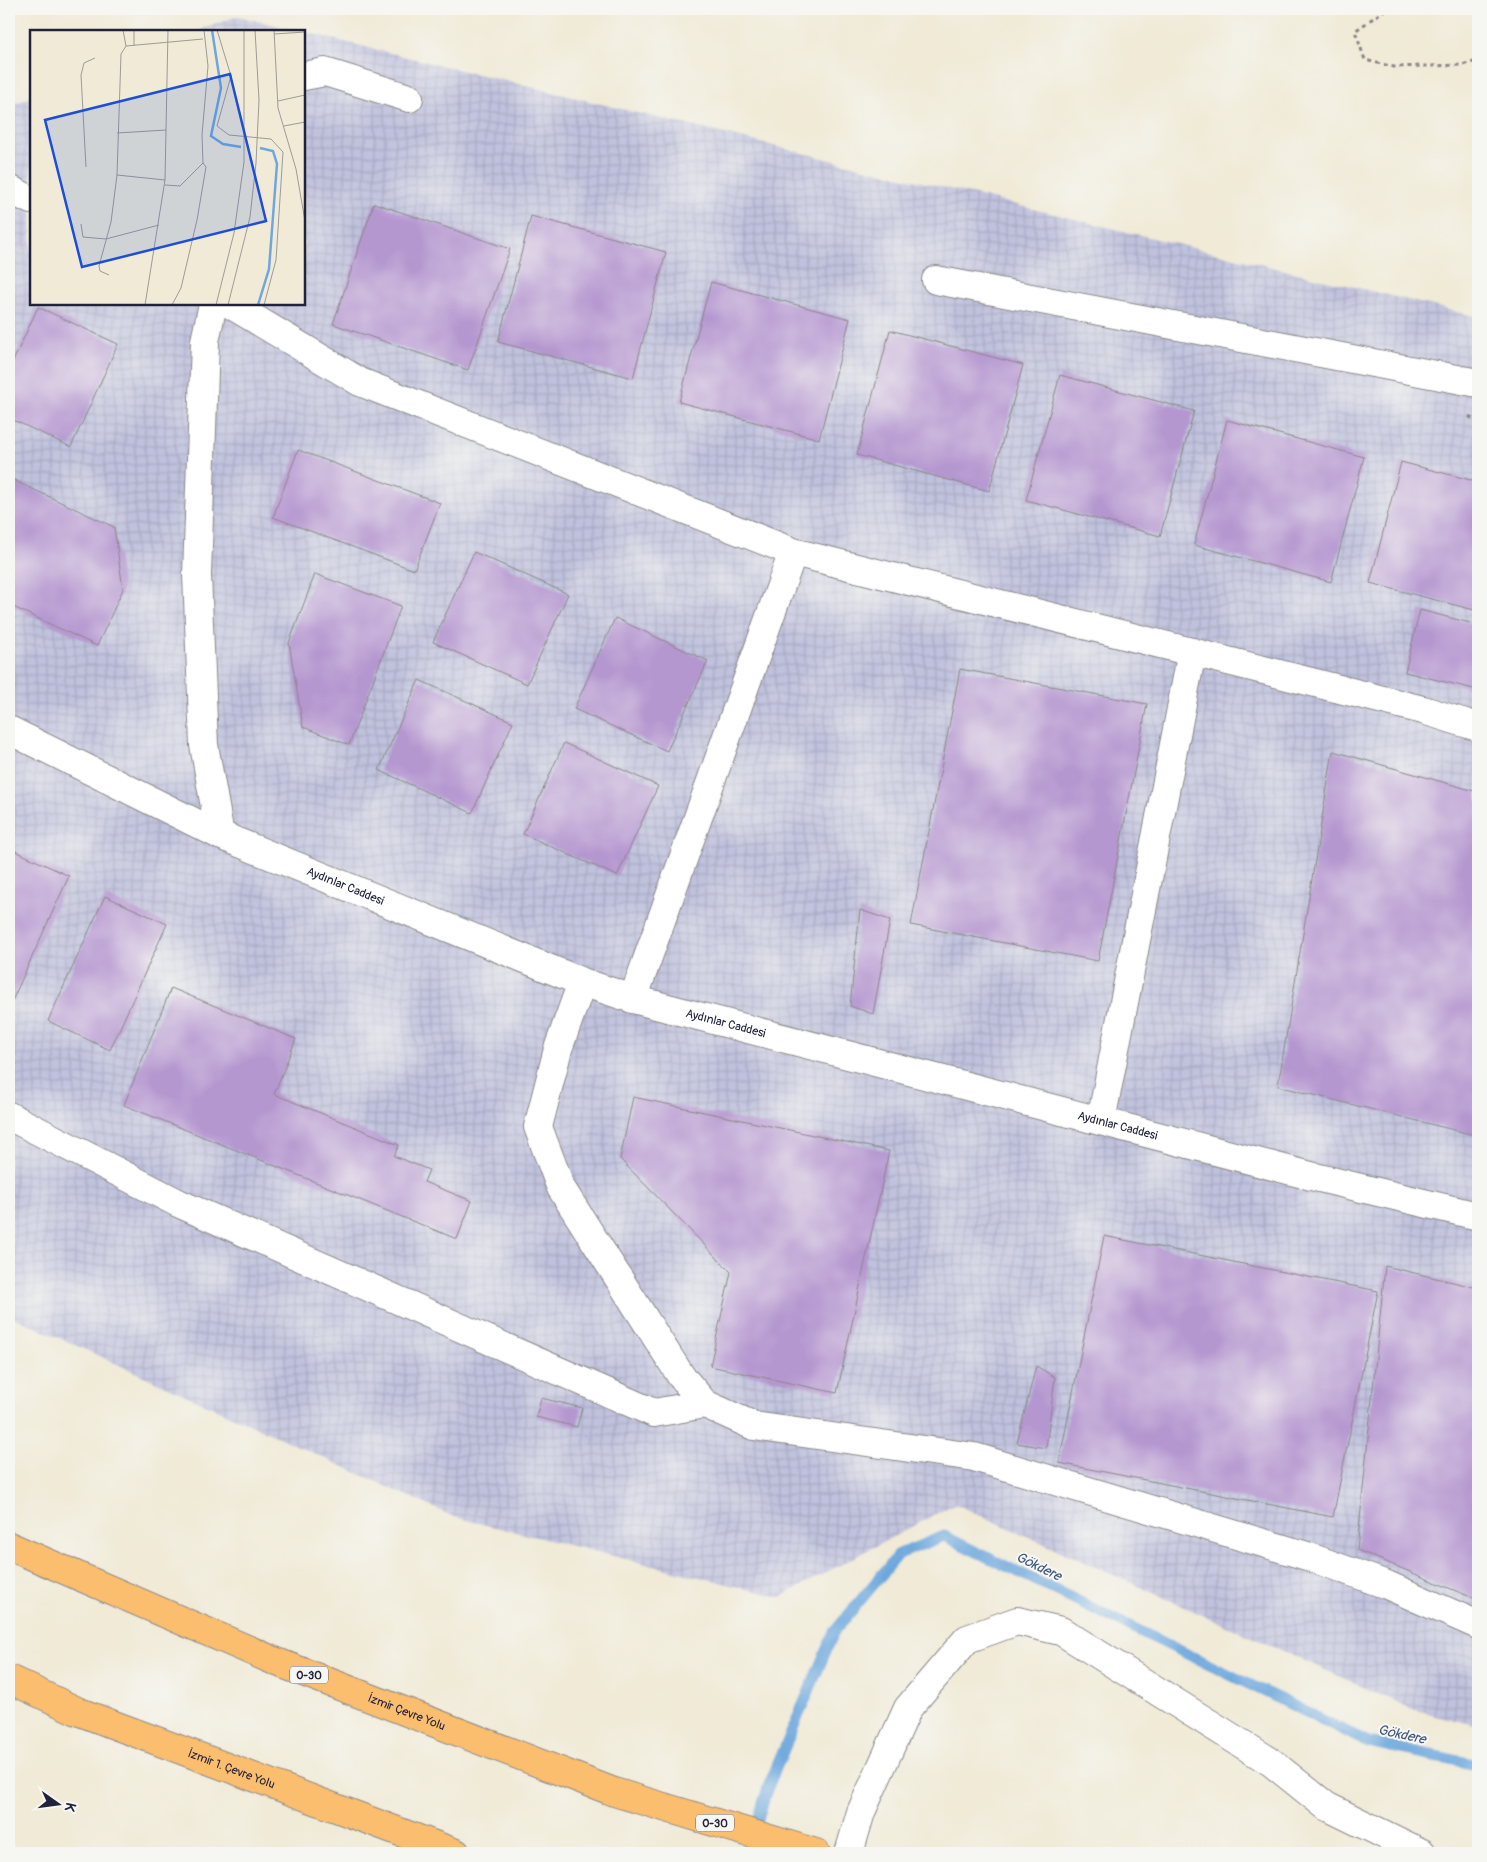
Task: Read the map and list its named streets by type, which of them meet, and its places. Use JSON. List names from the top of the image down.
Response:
{
  "streets": {
    "highway": ["O-30", "İzmir Çevre Yolu", "İzmir 1. Çevre Yolu"],
    "street": ["Aydınlar Caddesi"]
  },
  "water": ["Gökdere"],
  "north": "right"
}
